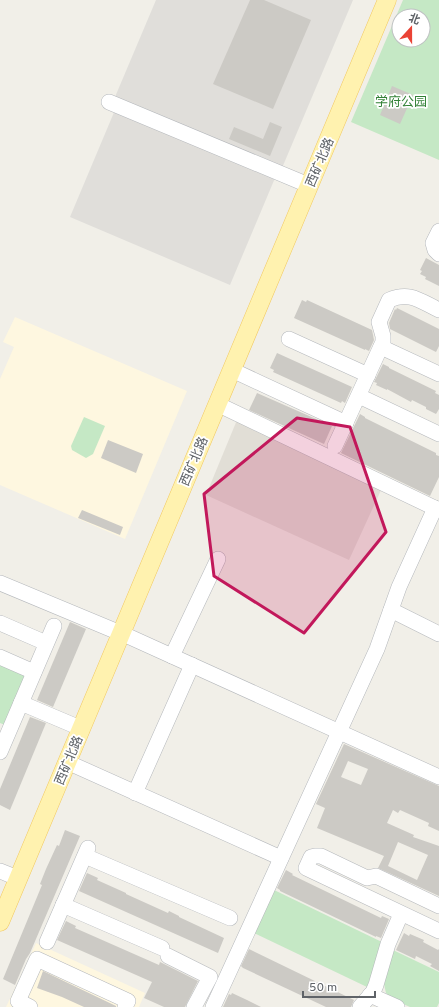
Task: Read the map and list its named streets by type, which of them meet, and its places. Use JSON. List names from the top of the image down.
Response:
{
  "streets": {
    "main road": ["西矿北路"]
  },
  "parks": ["学府公园"],
  "scale_bar": "50 m",
  "north": "top"
}
